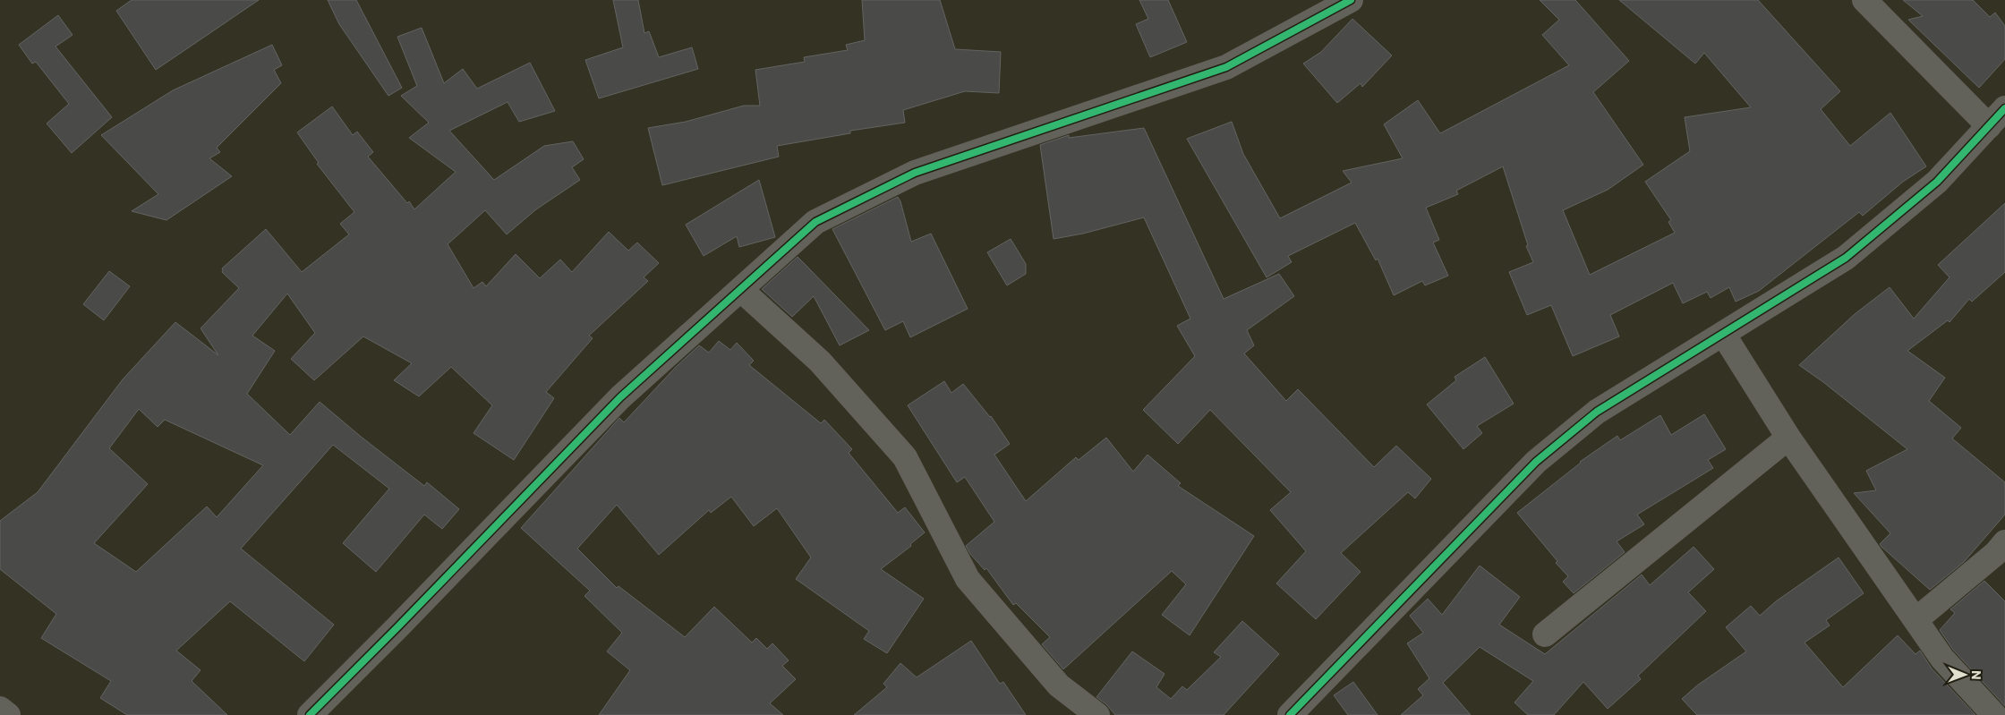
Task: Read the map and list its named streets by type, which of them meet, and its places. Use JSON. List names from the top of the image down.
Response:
{
  "north": "right"
}
